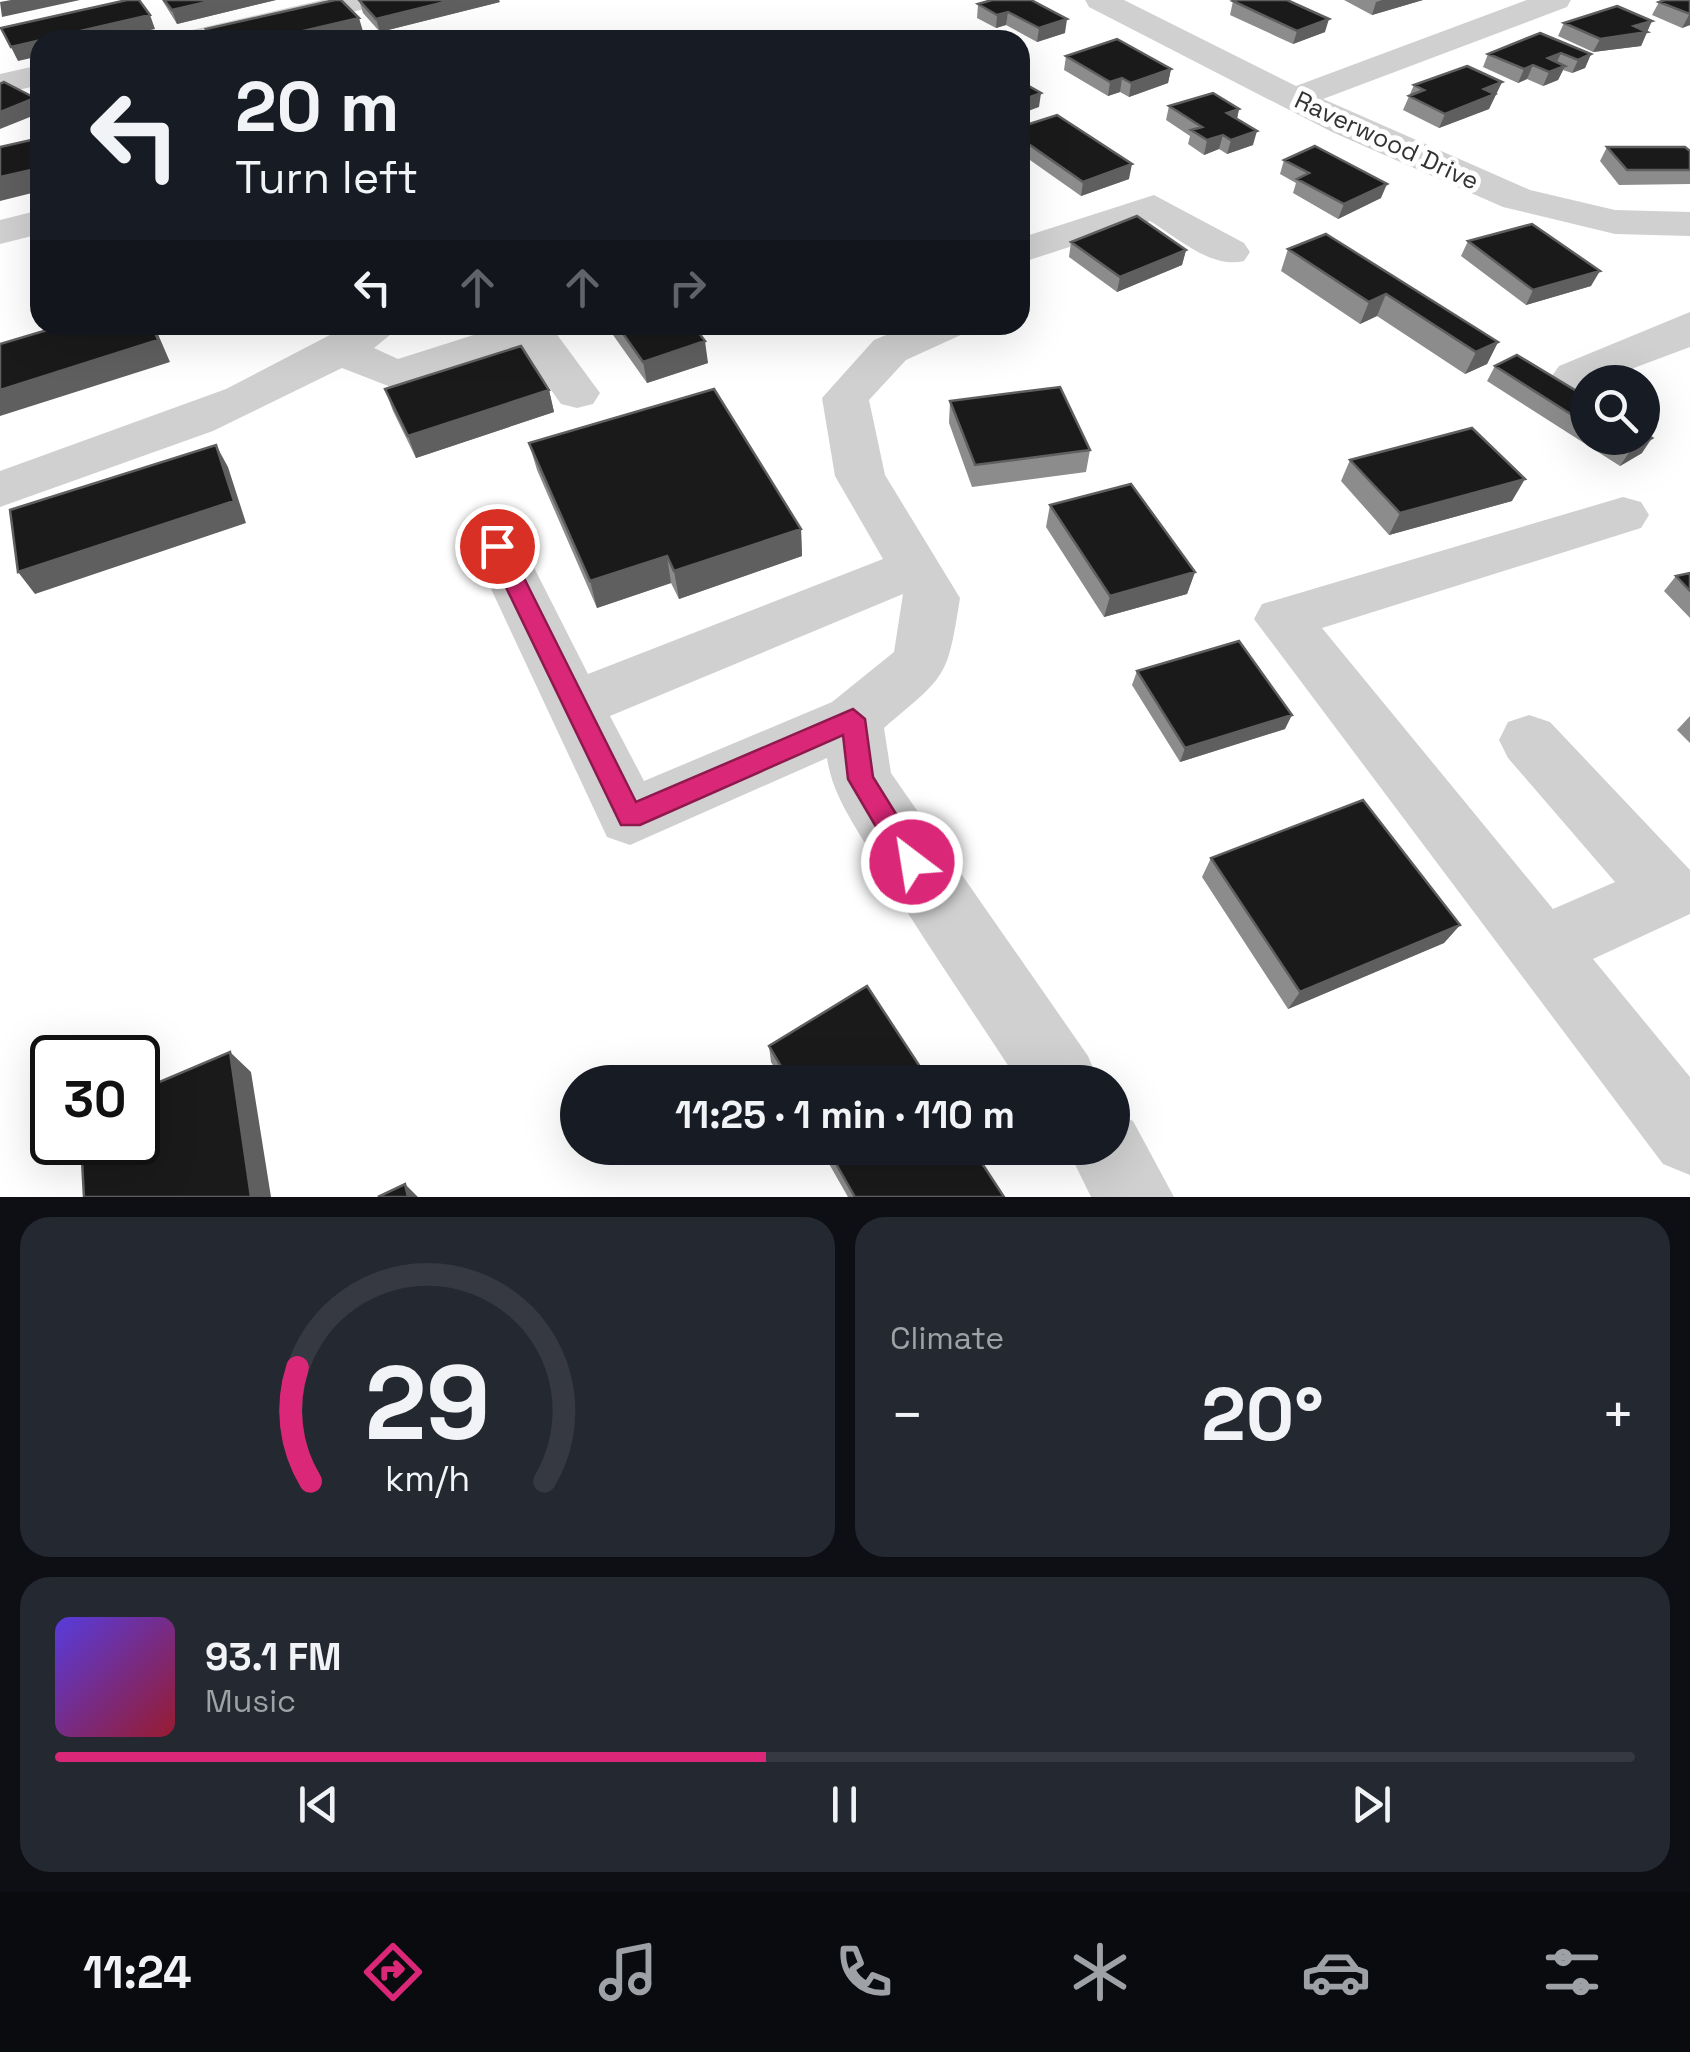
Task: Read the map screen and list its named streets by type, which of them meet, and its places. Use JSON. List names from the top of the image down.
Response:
{
  "streets": {
    "street": ["Raverwood Drive"]
  },
  "page": {
    "turn": ["20 m", "Turn left"],
    "limit": "30",
    "trip": "11:25 · 1 min · 110 m",
    "tile": "Climate",
    "heat": ["−", "20°", "+"],
    "song": ["93.1 FM", "Music"],
    "tabs": "11:24",
    "gauge": ["29", "km/h"]
  }
}
